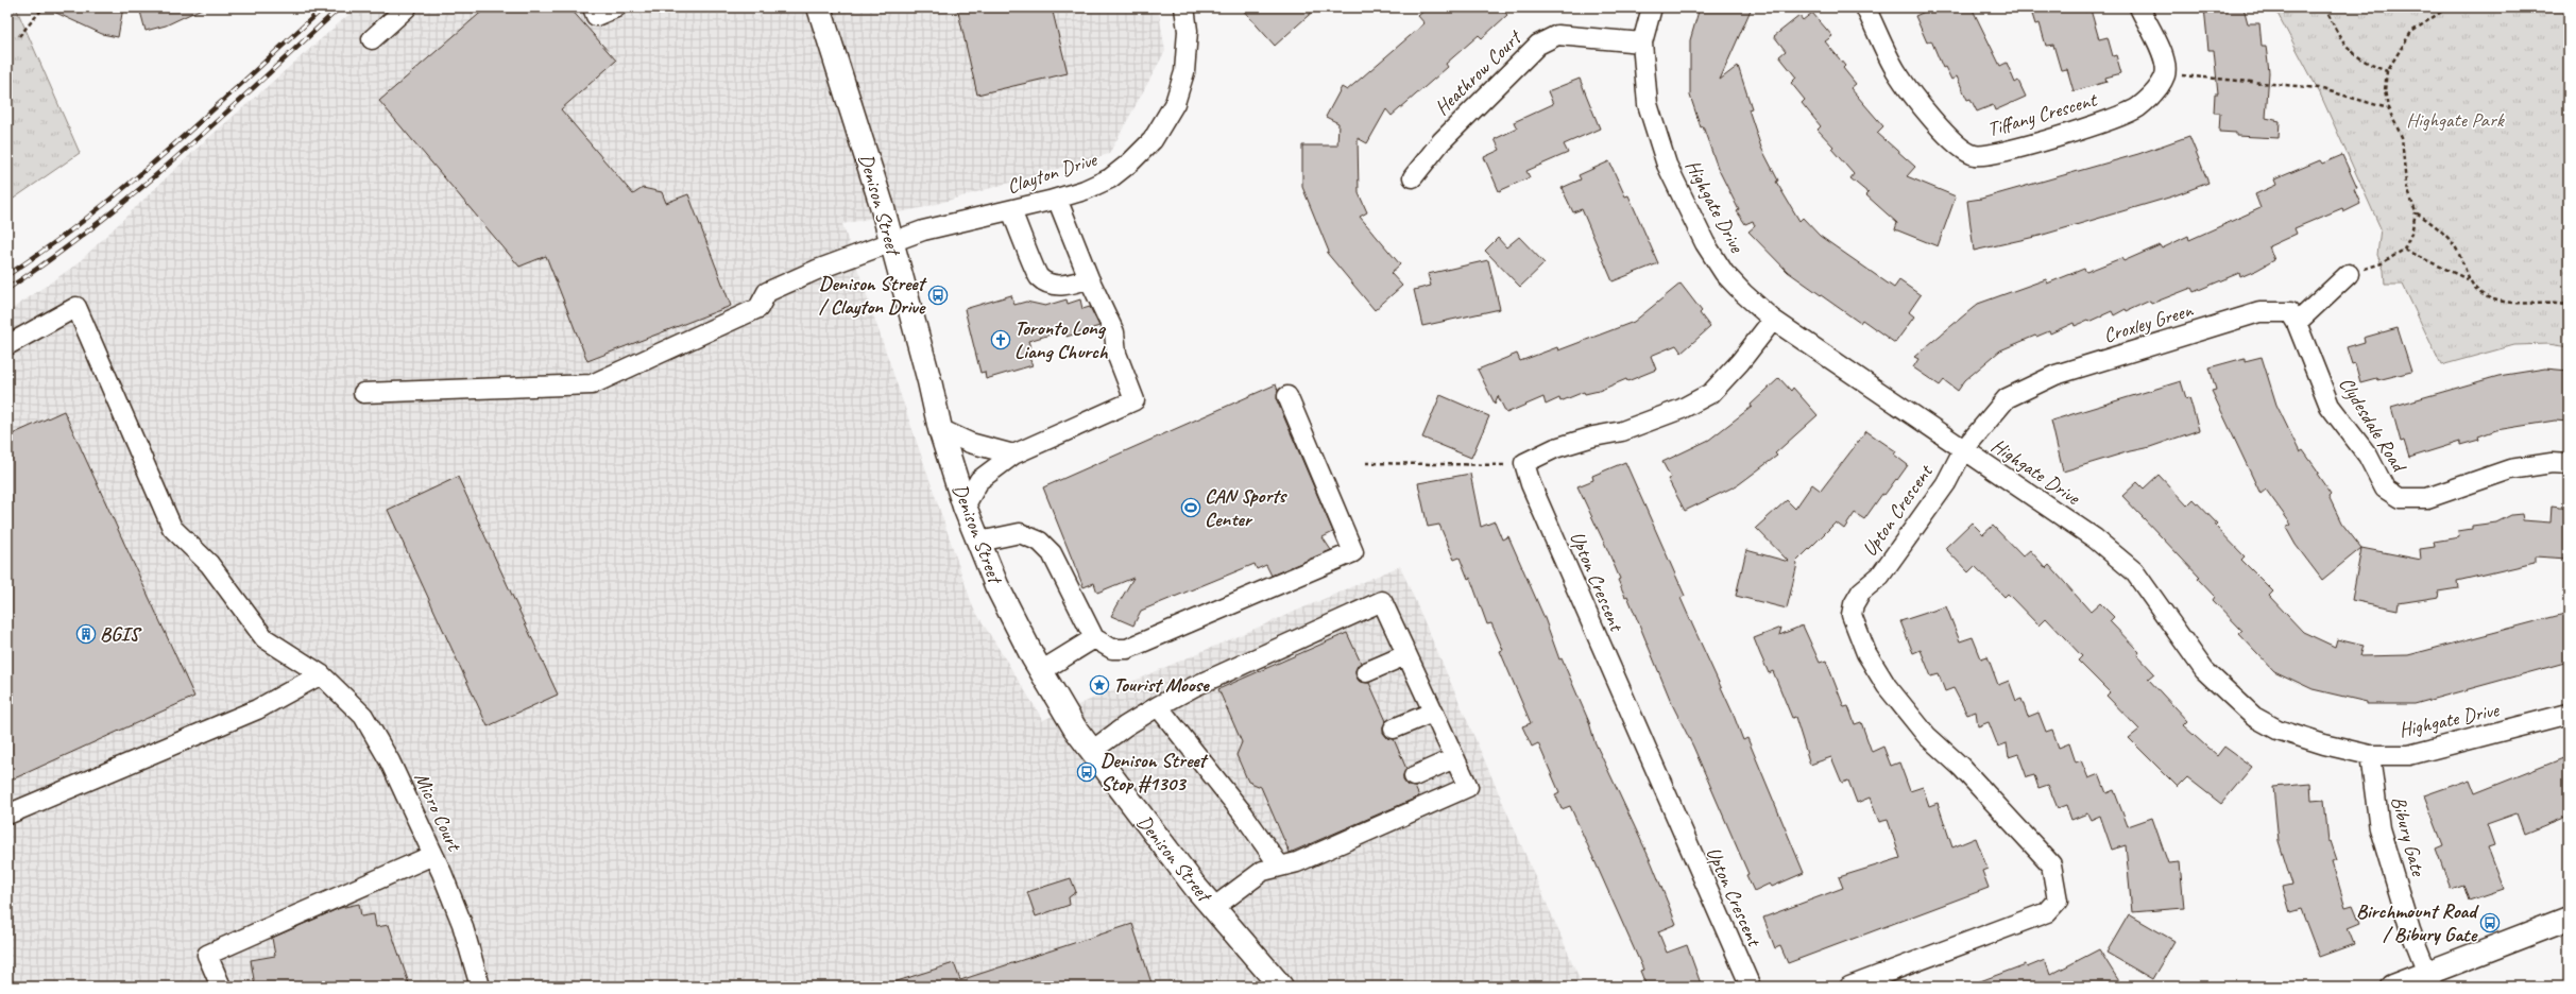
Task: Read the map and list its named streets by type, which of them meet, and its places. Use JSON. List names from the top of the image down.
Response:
{
  "streets": {
    "main road": ["Denison Street"],
    "street": [
      "Heathrow Court",
      "Tiffany Crescent",
      "Clayton Drive",
      "Highgate Drive",
      "Croxley Green",
      "Clydesdale Road",
      "Upton Crescent",
      "Micro Court",
      "Bibury Gate"
    ]
  },
  "crossings": [
    ["Heathrow Court", "Highgate Drive"],
    ["Clayton Drive", "Denison Street"],
    ["Highgate Drive", "Croxley Green"],
    ["Highgate Drive", "Upton Crescent"],
    ["Highgate Drive", "Bibury Gate"],
    ["Croxley Green", "Clydesdale Road"],
    ["Croxley Green", "Upton Crescent"]
  ],
  "parks": ["Highgate Park"],
  "places": {
    "bus stop": ["Denison Street / Clayton Drive", "Denison Street Stop #1303", "Birchmount Road / Bibury Gate"],
    "church": ["Toronto Long Liang Church"],
    "sports": ["CAN Sports Center"],
    "building": ["BGIS"],
    "place": ["Tourist Moose"]
  }
}
